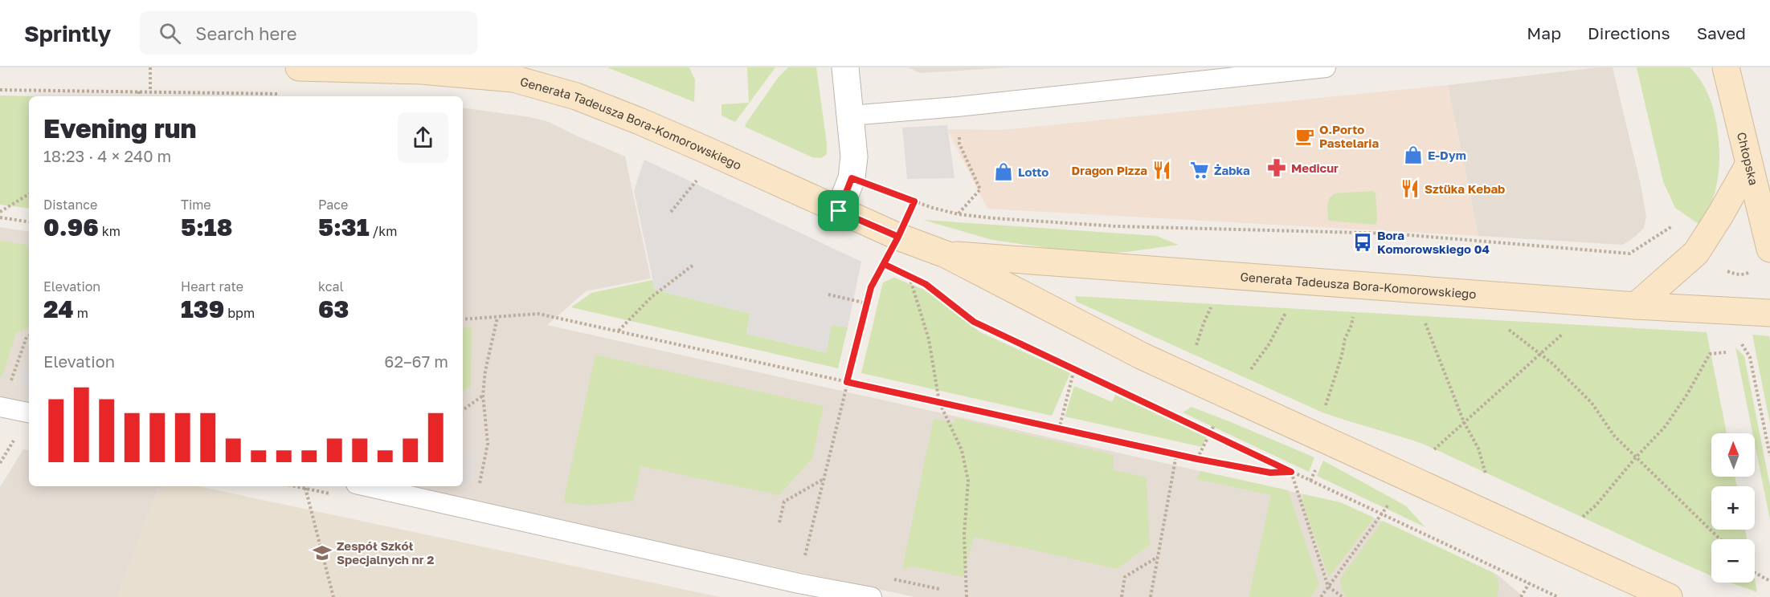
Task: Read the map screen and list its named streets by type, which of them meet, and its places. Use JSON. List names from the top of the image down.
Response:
{
  "streets": {
    "street": ["Generała Tadeusza Bora-Komorowskiego", "Chłopska"]
  },
  "places": {
    "cafe": ["O.Porto Pastelaria"],
    "shop": ["E-Dym", "Lotto"],
    "pharmacy": ["Medicur"],
    "restaurant": ["Dragon Pizza", "Sztüka Kebab"],
    "supermarket": ["Żabka"],
    "bus stop": ["Bora Komorowskiego 04"],
    "school or university": ["Zespół Szkół Specjalnych nr 2"]
  },
  "north": "top",
  "page": {
    "header": "Sprintly",
    "search": "Search here",
    "nav": ["Map", "Directions", "Saved"],
    "heading": ["Evening run", "18:23 · 4 × 240 m"],
    "stats": [
      ["Distance", "0.96 km"],
      ["Time", "5:18"],
      ["Pace", "5:31 /km"],
      ["Elevation", "24 m"],
      ["Heart rate", "139 bpm"],
      ["kcal", "63"]
    ],
    "chart": ["Elevation", "62–67 m"],
    "map_buttons": ["+", "−"]
  }
}
